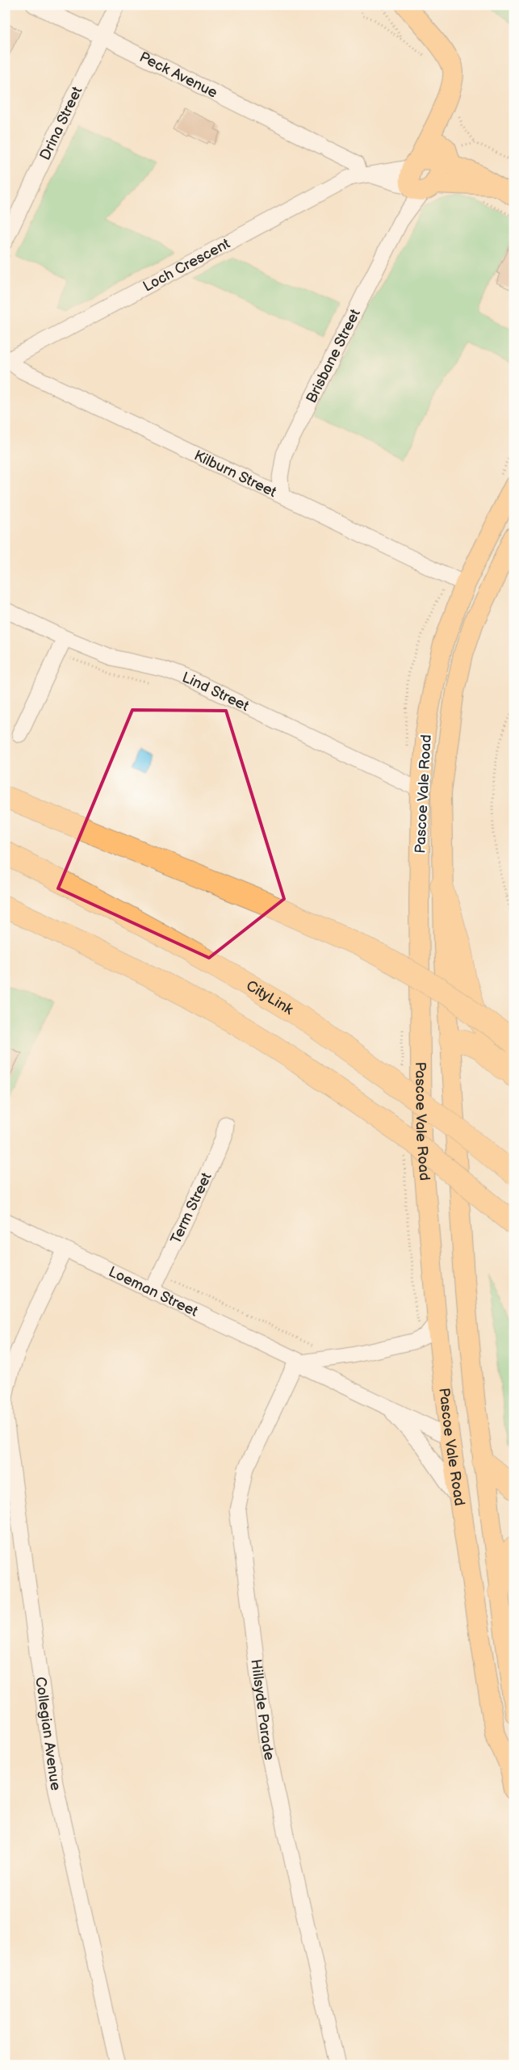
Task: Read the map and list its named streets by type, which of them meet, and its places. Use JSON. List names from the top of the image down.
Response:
{
  "streets": {
    "highway": ["CityLink"],
    "main road": ["Pascoe Vale Road"],
    "street": [
      "Peck Avenue",
      "Drina Street",
      "Loch Crescent",
      "Brisbane Street",
      "Kilburn Street",
      "Lind Street",
      "Term Street",
      "Loeman Street",
      "Hillsyde Parade",
      "Collegian Avenue"
    ]
  },
  "crossings": [
    ["Peck Avenue", "Drina Street"],
    ["Peck Avenue", "Loch Crescent"],
    ["Loch Crescent", "Kilburn Street"],
    ["Brisbane Street", "Kilburn Street"],
    ["Kilburn Street", "Pascoe Vale Road"],
    ["Lind Street", "Pascoe Vale Road"],
    ["Pascoe Vale Road", "Loeman Street"],
    ["Term Street", "Loeman Street"],
    ["Loeman Street", "Hillsyde Parade"],
    ["Loeman Street", "Collegian Avenue"]
  ]
}
